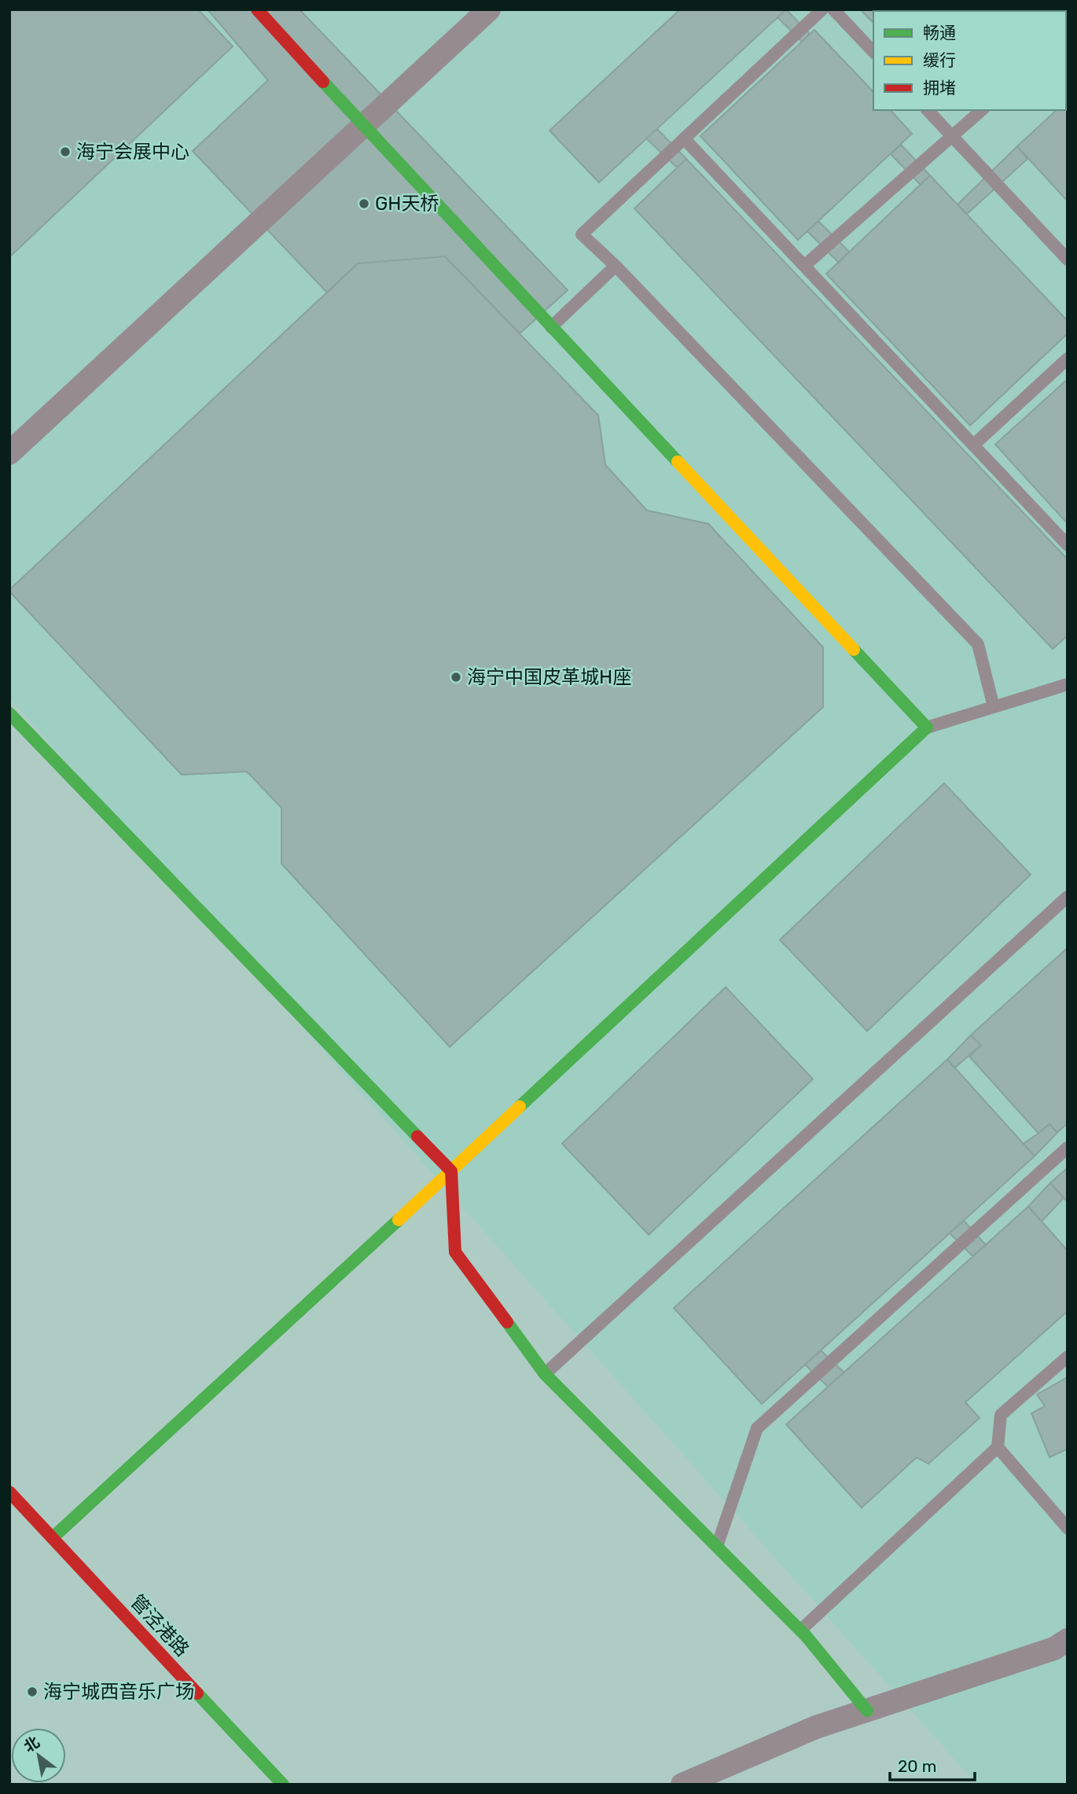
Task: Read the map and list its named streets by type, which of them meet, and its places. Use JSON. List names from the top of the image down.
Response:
{
  "streets": {
    "street": ["管泾港路"]
  },
  "places": [
    "海宁会展中心",
    "GH天桥",
    "海宁中国皮革城H座",
    "海宁城西音乐广场"
  ],
  "legend": ["畅通", "缓行", "拥堵"],
  "scale_bar": "20 m",
  "north": "top left"
}
